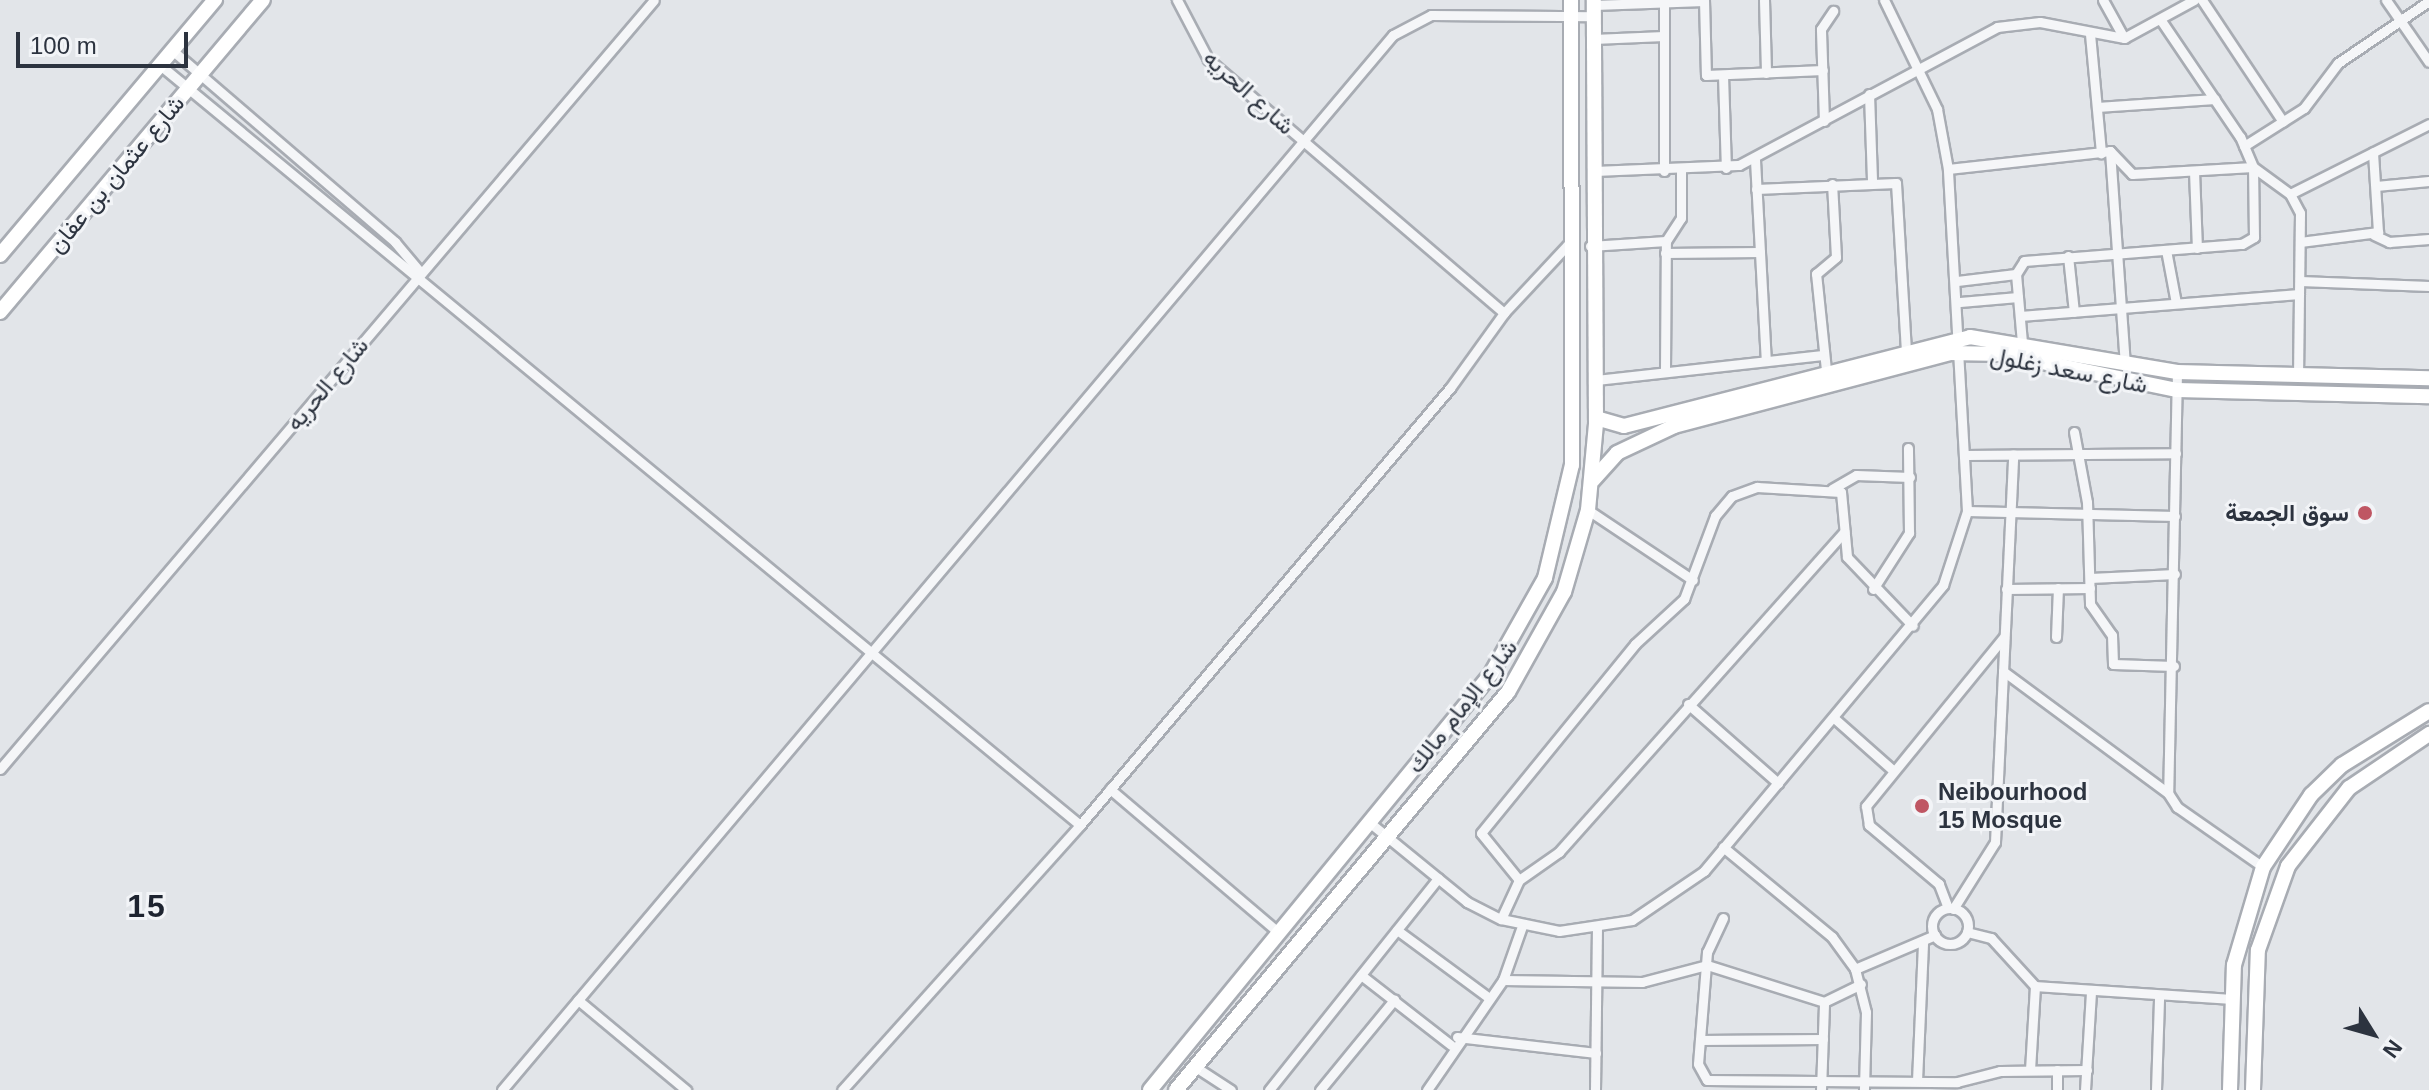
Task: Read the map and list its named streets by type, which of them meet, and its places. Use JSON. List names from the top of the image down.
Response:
{
  "streets": {
    "street": [
      "شارع الحريه",
      "شارع عثمان بن عفان",
      "شارع سعد زغلول",
      "شارع الإمام مالك"
    ]
  },
  "crossings": [
    ["شارع سعد زغلول", "شارع الإمام مالك"]
  ],
  "districts": ["15"],
  "places": ["سوق الجمعة", "Neibourhood 15 Mosque"],
  "scale_bar": "100 m",
  "north": "bottom right"
}
